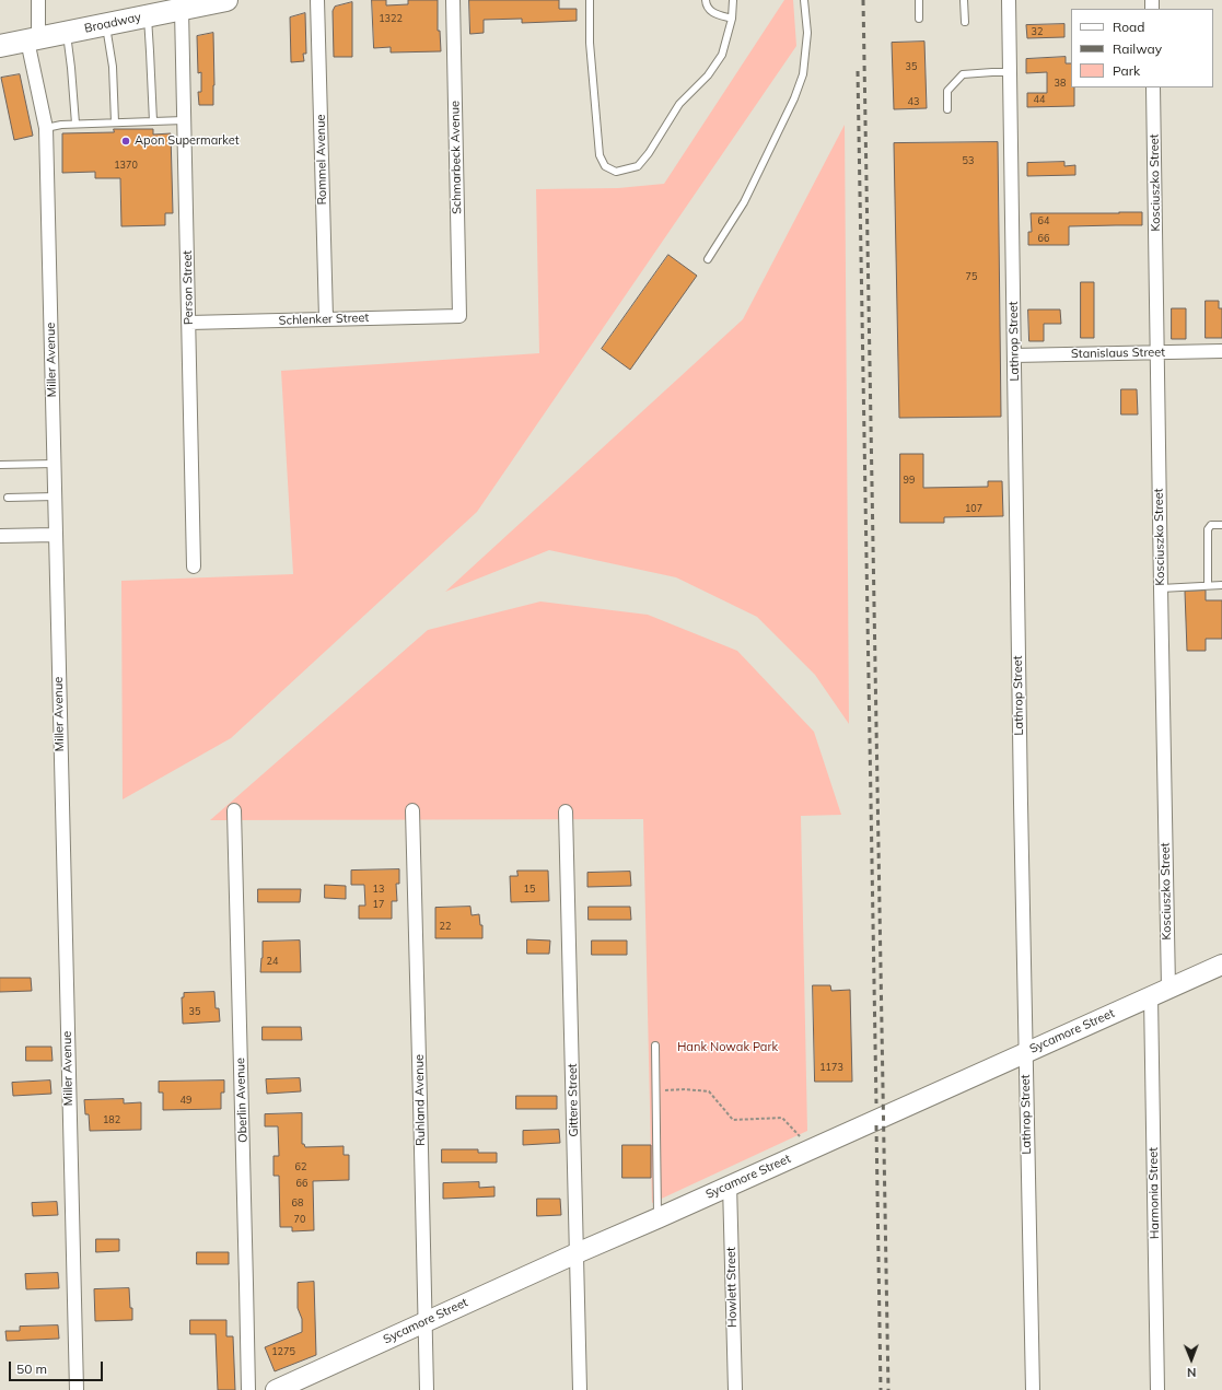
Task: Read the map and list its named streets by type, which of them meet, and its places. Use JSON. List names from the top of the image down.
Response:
{
  "streets": {
    "main road": ["Broadway"],
    "street": [
      "Schmarbeck Avenue",
      "Rommel Avenue",
      "Kosciuszko Street",
      "Person Street",
      "Schlenker Street",
      "Lathrop Street",
      "Stanislaus Street",
      "Miller Avenue",
      "Sycamore Street",
      "Oberlin Avenue",
      "Ruhland Avenue",
      "Gittere Street",
      "Harmonia Street",
      "Howlett Street"
    ]
  },
  "crossings": [
    ["Broadway", "Person Street"],
    ["Broadway", "Miller Avenue"],
    ["Schmarbeck Avenue", "Schlenker Street"],
    ["Rommel Avenue", "Schlenker Street"],
    ["Kosciuszko Street", "Stanislaus Street"],
    ["Kosciuszko Street", "Sycamore Street"],
    ["Person Street", "Schlenker Street"],
    ["Lathrop Street", "Stanislaus Street"],
    ["Lathrop Street", "Sycamore Street"],
    ["Sycamore Street", "Ruhland Avenue"],
    ["Sycamore Street", "Gittere Street"],
    ["Sycamore Street", "Harmonia Street"],
    ["Sycamore Street", "Howlett Street"]
  ],
  "parks": ["Hank Nowak Park"],
  "places": ["Apon Supermarket"],
  "house_numbers": [
    "1322",
    "32",
    "35",
    "38",
    "44",
    "43",
    "53",
    "1370",
    "64",
    "66",
    "75",
    "99",
    "107",
    "13",
    "15",
    "17",
    "22",
    "24",
    "35",
    "1173",
    "49",
    "182",
    "62",
    "66",
    "68",
    "70",
    "1275"
  ],
  "legend": ["Road", "Railway", "Park"],
  "scale_bar": "50 m",
  "north": "bottom"
}
